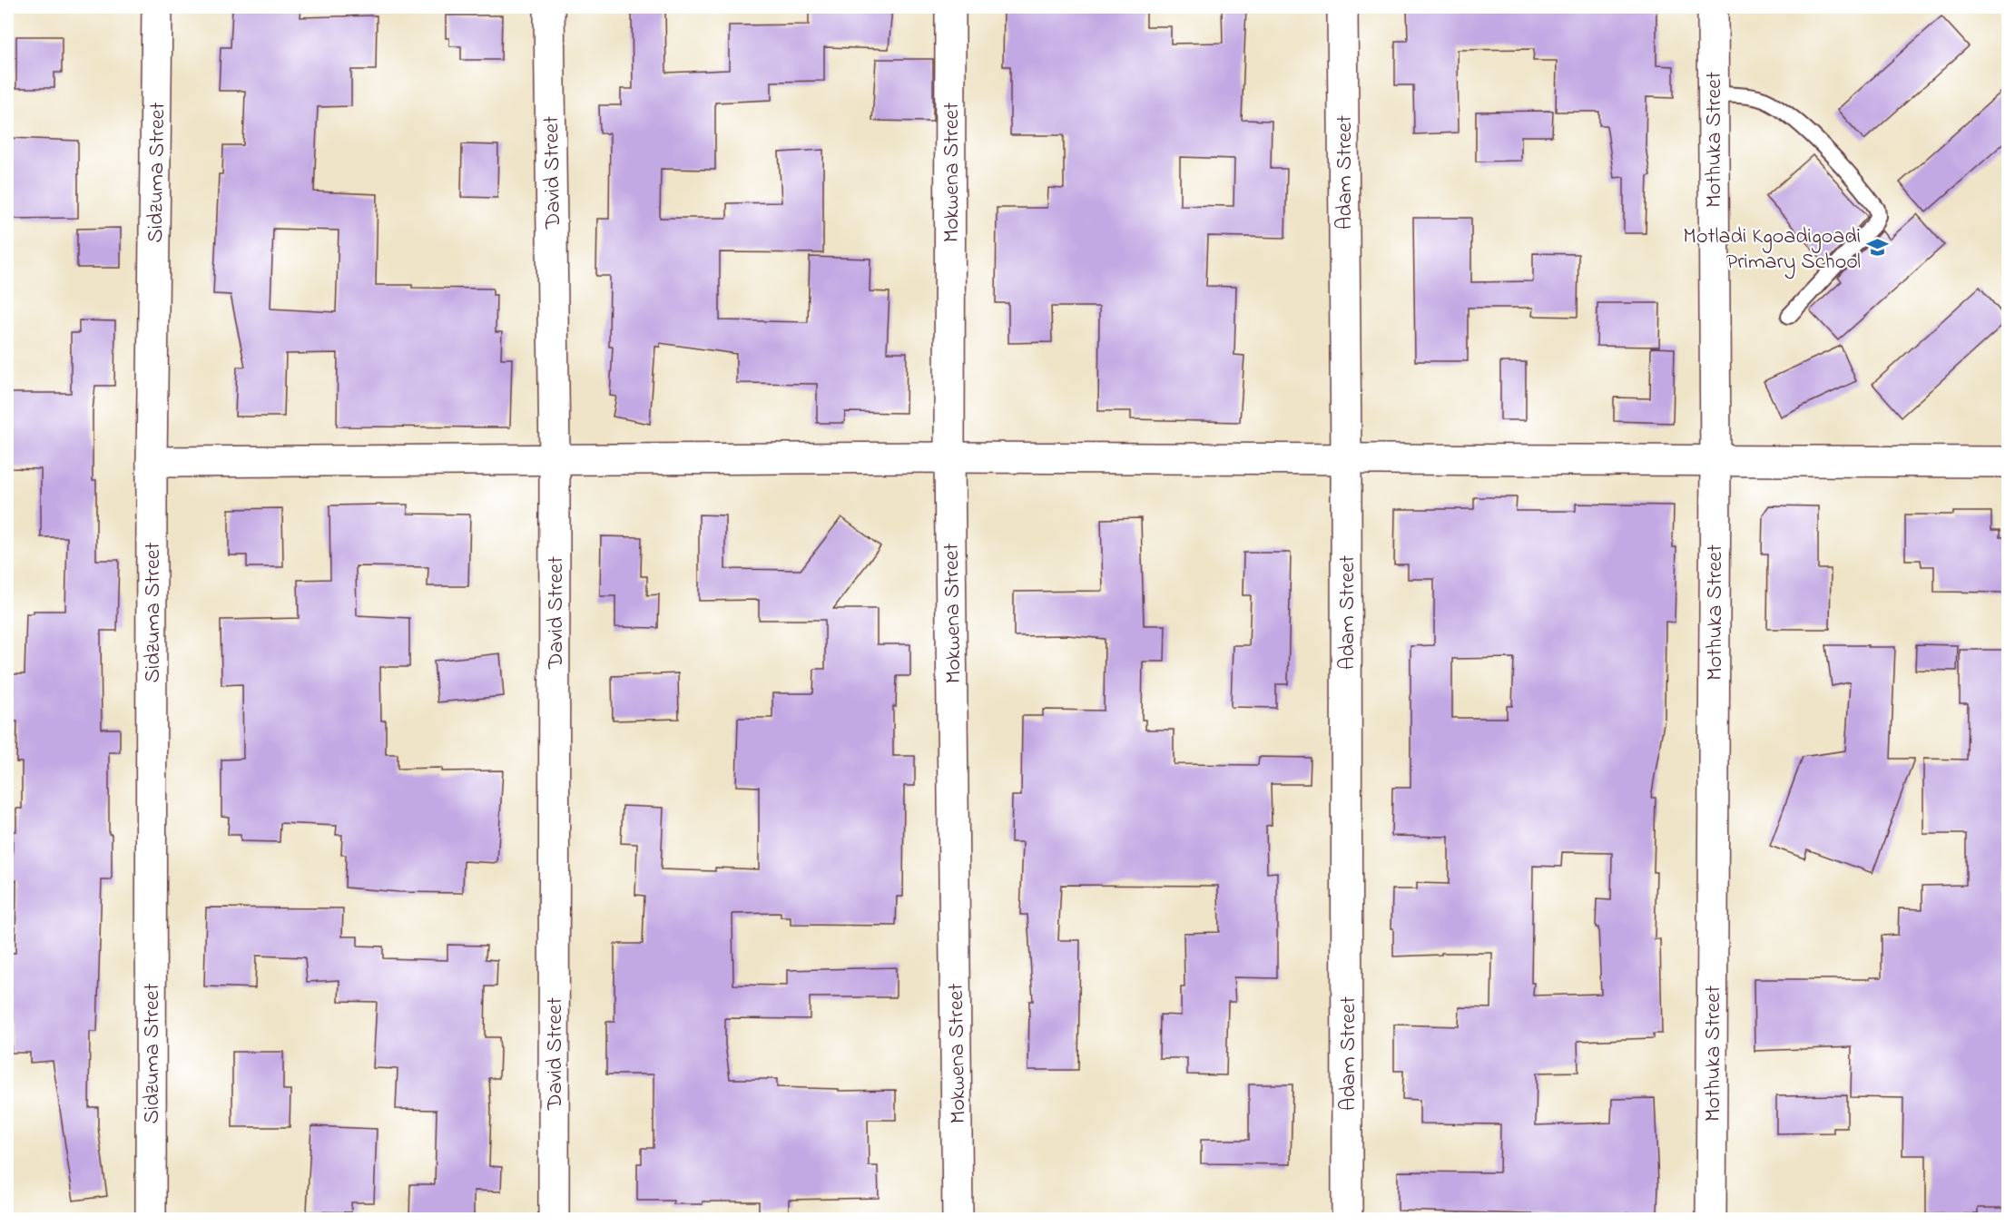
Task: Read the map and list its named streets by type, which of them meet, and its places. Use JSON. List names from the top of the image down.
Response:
{
  "streets": {
    "street": [
      "Mothuka Street",
      "Sidzuma Street",
      "David Street",
      "Mokwena Street",
      "Adam Street"
    ]
  },
  "places": {
    "school or university": ["Motladi Kgoadigoadi Primary School"]
  }
}
